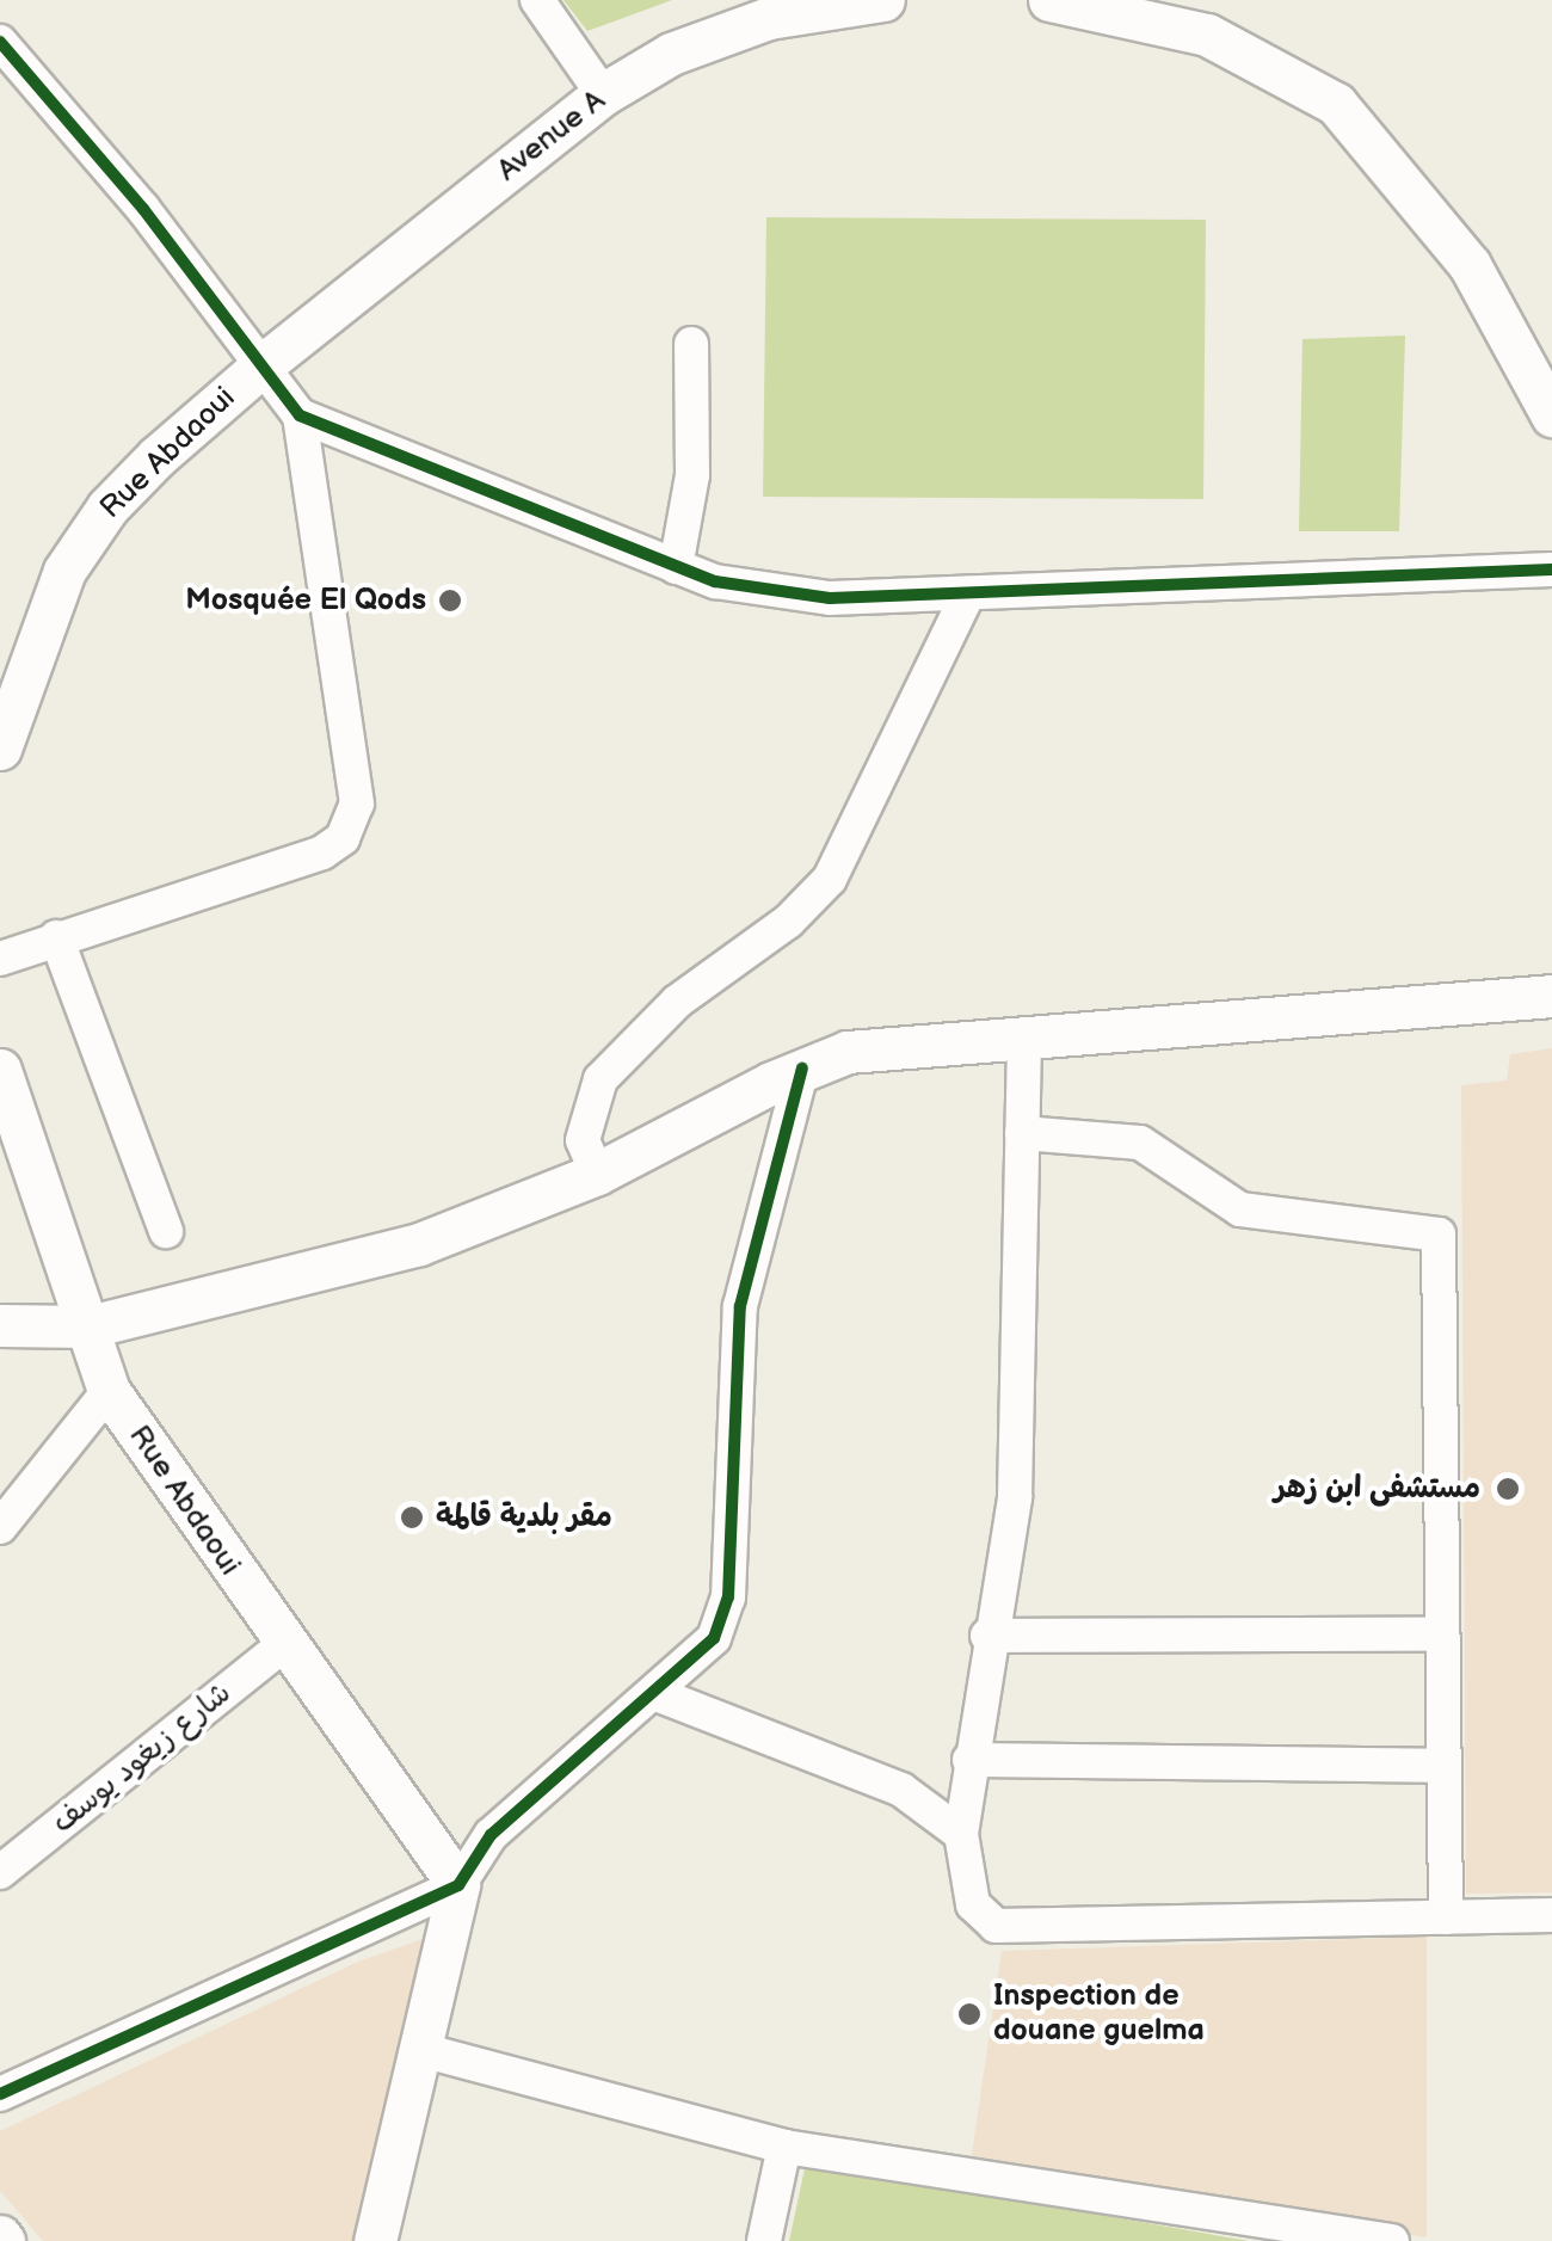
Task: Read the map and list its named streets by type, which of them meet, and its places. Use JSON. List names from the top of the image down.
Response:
{
  "streets": {
    "main road": ["Avenue A", "Rue Abdaoui"],
    "street": ["شارع زيغود يوسف"]
  },
  "crossings": [
    ["Avenue A", "Rue Abdaoui"],
    ["Rue Abdaoui", "شارع زيغود يوسف"]
  ],
  "places": [
    "Mosquée El Qods",
    "مستشفى ابن زهر",
    "مقر بلدية قالمة",
    "Inspection de douane guelma"
  ]
}
